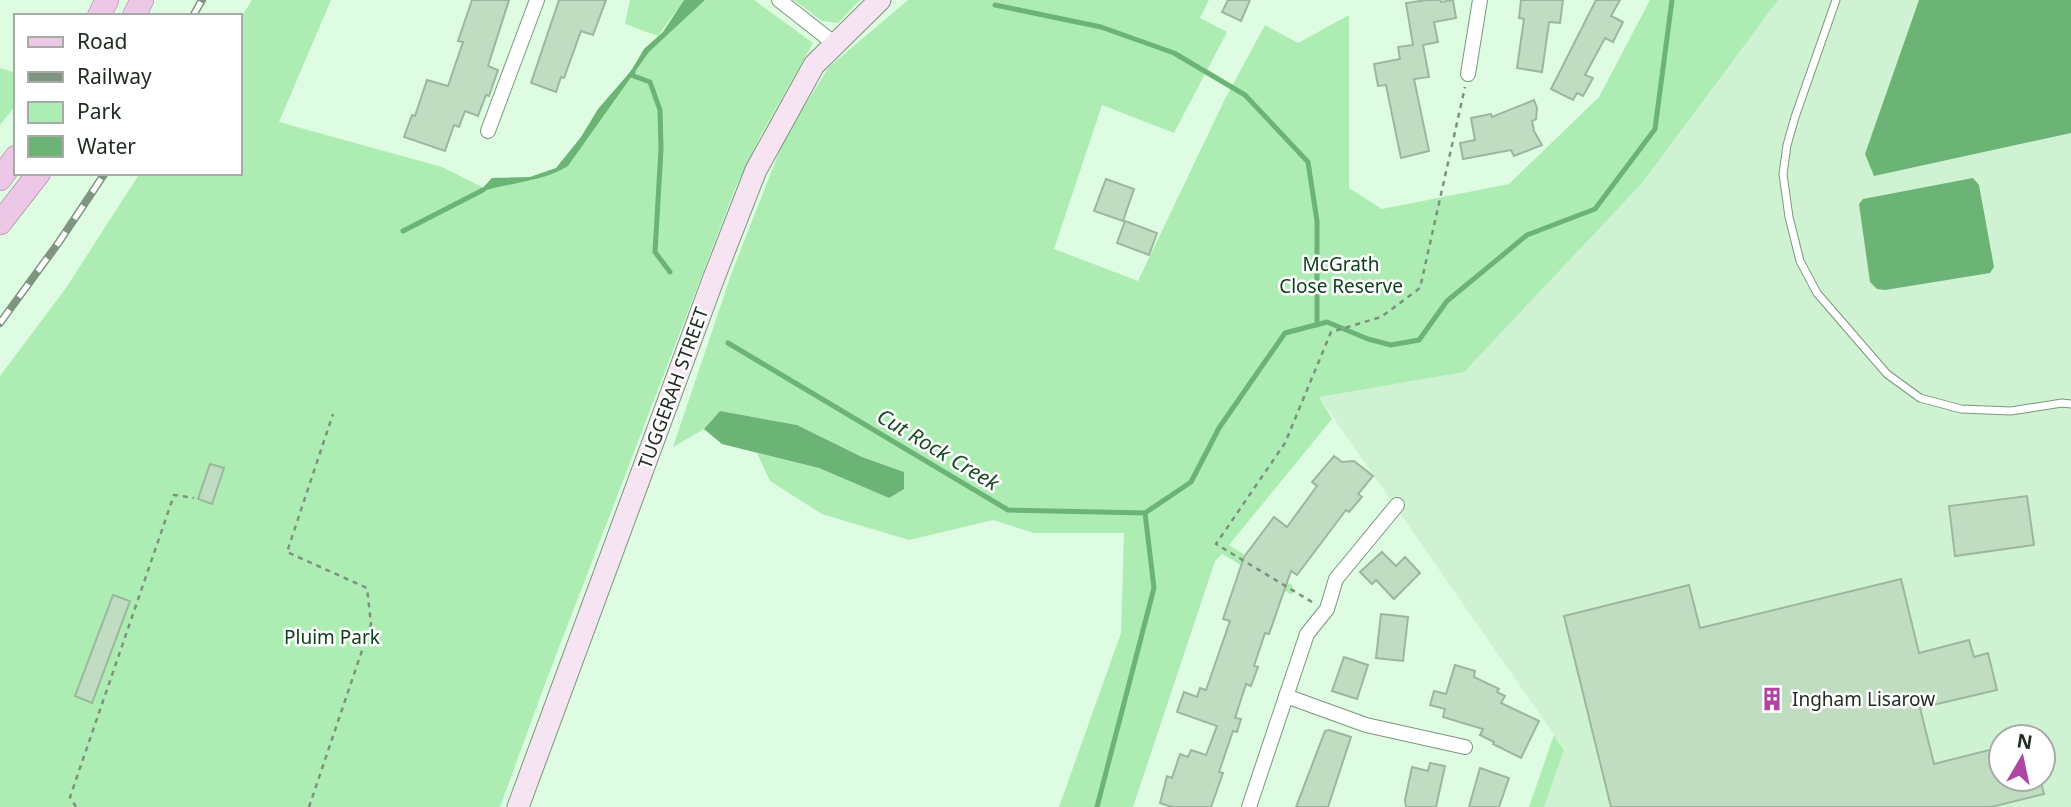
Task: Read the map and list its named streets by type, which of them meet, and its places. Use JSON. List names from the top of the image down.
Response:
{
  "streets": {
    "street": ["TUGGERAH STREET"]
  },
  "water": ["Cut Rock Creek"],
  "parks": ["McGrath Close Reserve", "Pluim Park"],
  "places": {
    "building": ["Ingham Lisarow"]
  },
  "legend": [
    "Road",
    "Railway",
    "Park",
    "Water"
  ],
  "north": "top"
}
